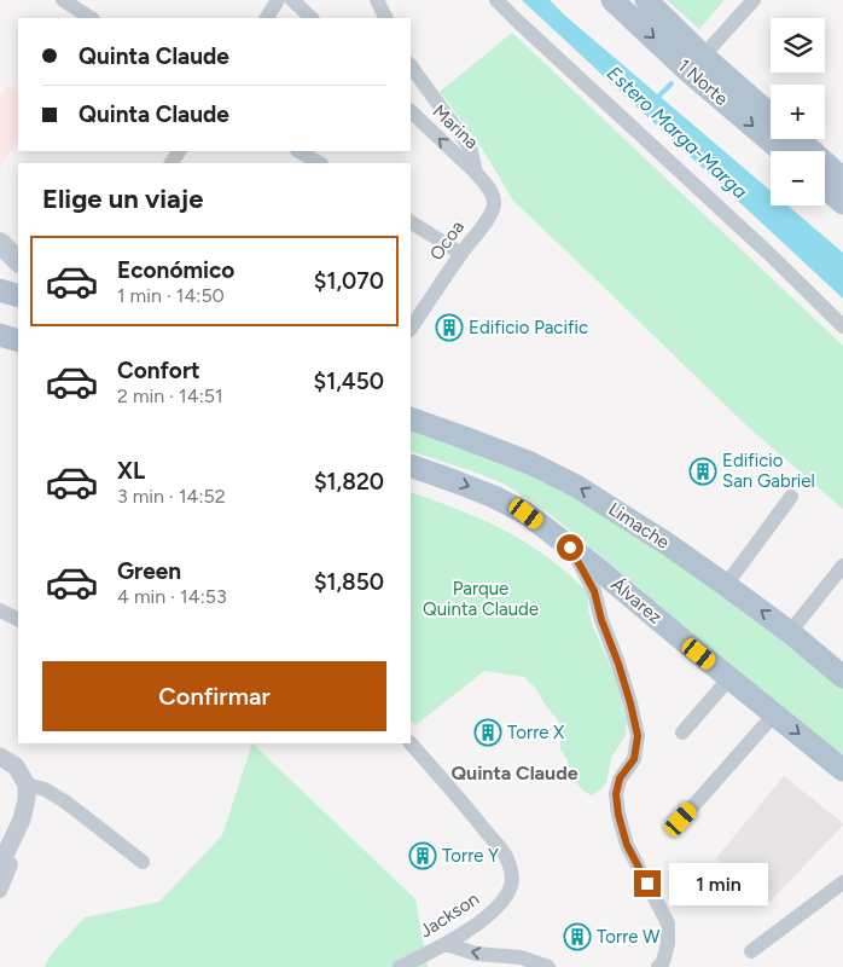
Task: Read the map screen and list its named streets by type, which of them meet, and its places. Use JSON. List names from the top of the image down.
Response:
{
  "streets": {
    "main road": ["1 Norte", "Limache", "Álvarez"],
    "street": ["Marina", "Ocoa", "Jackson"]
  },
  "crossings": [
    ["Marina", "Ocoa"]
  ],
  "one_way": ["Limache", "Álvarez"],
  "districts": ["Quinta Claude"],
  "water": ["Estero Marga-Marga"],
  "parks": ["Parque Quinta Claude"],
  "places": {
    "building": [
      "Edificio Pacific",
      "Edificio San Gabriel",
      "Torre X",
      "Torre Y",
      "Torre W"
    ]
  },
  "page": {
    "map_buttons": ["+", "−"],
    "banner": ["Quinta Claude", "Quinta Claude"],
    "heading": "Elige un viaje",
    "list": [
      {
        "name": "Económico",
        "note": "1 min · 14:50",
        "value": "$1,070"
      },
      {
        "name": "Confort",
        "note": "2 min · 14:51",
        "value": "$1,450"
      },
      {
        "name": "XL",
        "note": "3 min · 14:52",
        "value": "$1,820"
      },
      {
        "name": "Green",
        "note": "4 min · 14:53",
        "value": "$1,850"
      }
    ],
    "buttons": "Confirmar",
    "bubble": "1 min"
  }
}
